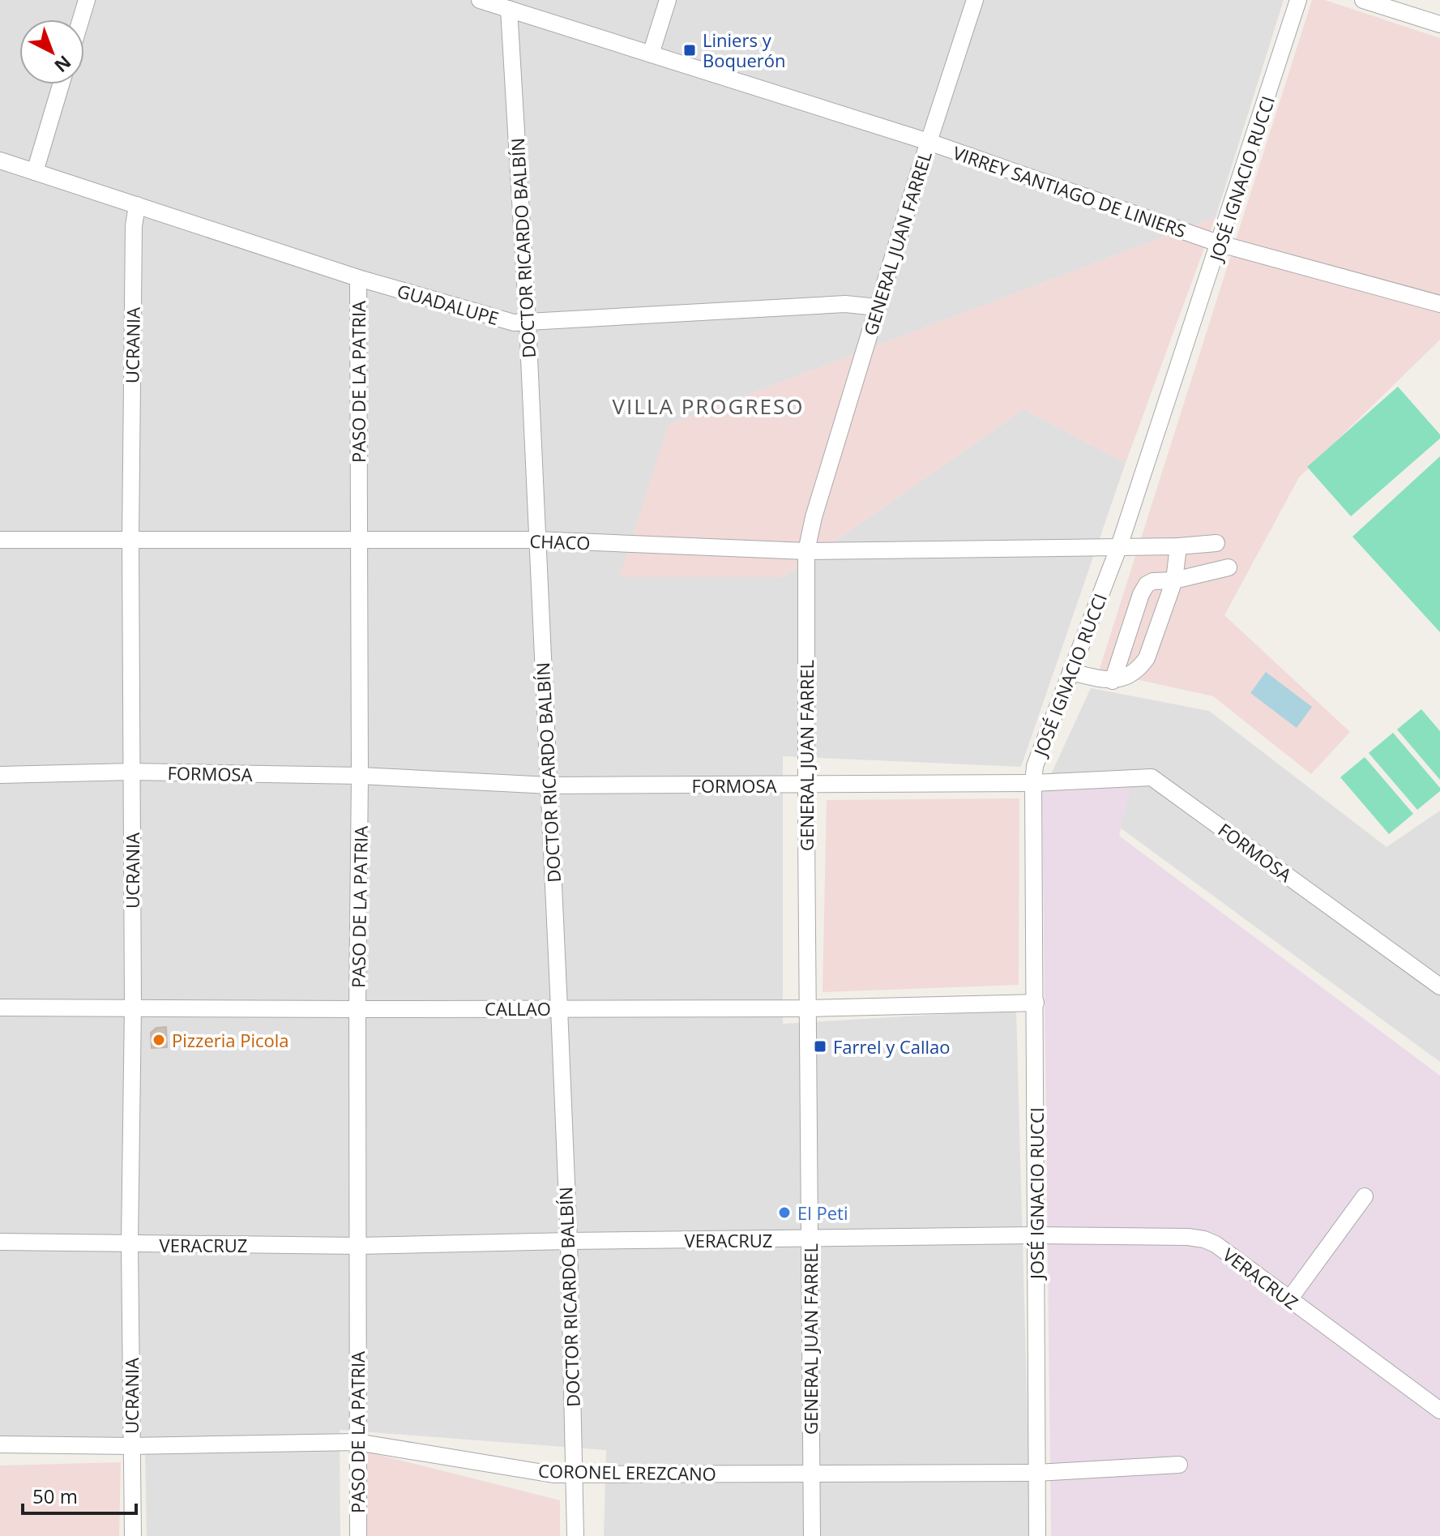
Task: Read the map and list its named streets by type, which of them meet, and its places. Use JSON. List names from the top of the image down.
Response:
{
  "streets": {
    "street": [
      "JOSÉ IGNACIO RUCCI",
      "VIRREY SANTIAGO DE LINIERS",
      "GENERAL JUAN FARREL",
      "DOCTOR RICARDO BALBÍN",
      "GUADALUPE",
      "UCRANIA",
      "PASO DE LA PATRIA",
      "CHACO",
      "FORMOSA",
      "CALLAO",
      "VERACRUZ",
      "CORONEL EREZCANO"
    ]
  },
  "crossings": [
    ["JOSÉ IGNACIO RUCCI", "VIRREY SANTIAGO DE LINIERS"],
    ["JOSÉ IGNACIO RUCCI", "CHACO"],
    ["JOSÉ IGNACIO RUCCI", "FORMOSA"],
    ["JOSÉ IGNACIO RUCCI", "CALLAO"],
    ["JOSÉ IGNACIO RUCCI", "VERACRUZ"],
    ["JOSÉ IGNACIO RUCCI", "CORONEL EREZCANO"],
    ["VIRREY SANTIAGO DE LINIERS", "GENERAL JUAN FARREL"],
    ["VIRREY SANTIAGO DE LINIERS", "DOCTOR RICARDO BALBÍN"],
    ["GENERAL JUAN FARREL", "GUADALUPE"],
    ["GENERAL JUAN FARREL", "CHACO"],
    ["GENERAL JUAN FARREL", "FORMOSA"],
    ["GENERAL JUAN FARREL", "CALLAO"],
    ["GENERAL JUAN FARREL", "VERACRUZ"],
    ["GENERAL JUAN FARREL", "CORONEL EREZCANO"],
    ["DOCTOR RICARDO BALBÍN", "GUADALUPE"],
    ["DOCTOR RICARDO BALBÍN", "CHACO"],
    ["DOCTOR RICARDO BALBÍN", "FORMOSA"],
    ["DOCTOR RICARDO BALBÍN", "CALLAO"],
    ["DOCTOR RICARDO BALBÍN", "VERACRUZ"],
    ["DOCTOR RICARDO BALBÍN", "CORONEL EREZCANO"],
    ["GUADALUPE", "UCRANIA"],
    ["GUADALUPE", "PASO DE LA PATRIA"],
    ["UCRANIA", "CHACO"],
    ["UCRANIA", "FORMOSA"],
    ["UCRANIA", "CALLAO"],
    ["UCRANIA", "VERACRUZ"],
    ["UCRANIA", "CORONEL EREZCANO"],
    ["PASO DE LA PATRIA", "CHACO"],
    ["PASO DE LA PATRIA", "FORMOSA"],
    ["PASO DE LA PATRIA", "CALLAO"],
    ["PASO DE LA PATRIA", "VERACRUZ"],
    ["PASO DE LA PATRIA", "CORONEL EREZCANO"]
  ],
  "districts": ["VILLA PROGRESO"],
  "places": {
    "transit": ["Liniers y Boquerón", "Farrel y Callao"],
    "other": ["Pizzeria Picola", "El Peti"]
  },
  "scale_bar": "50 m",
  "north": "bottom right"
}
